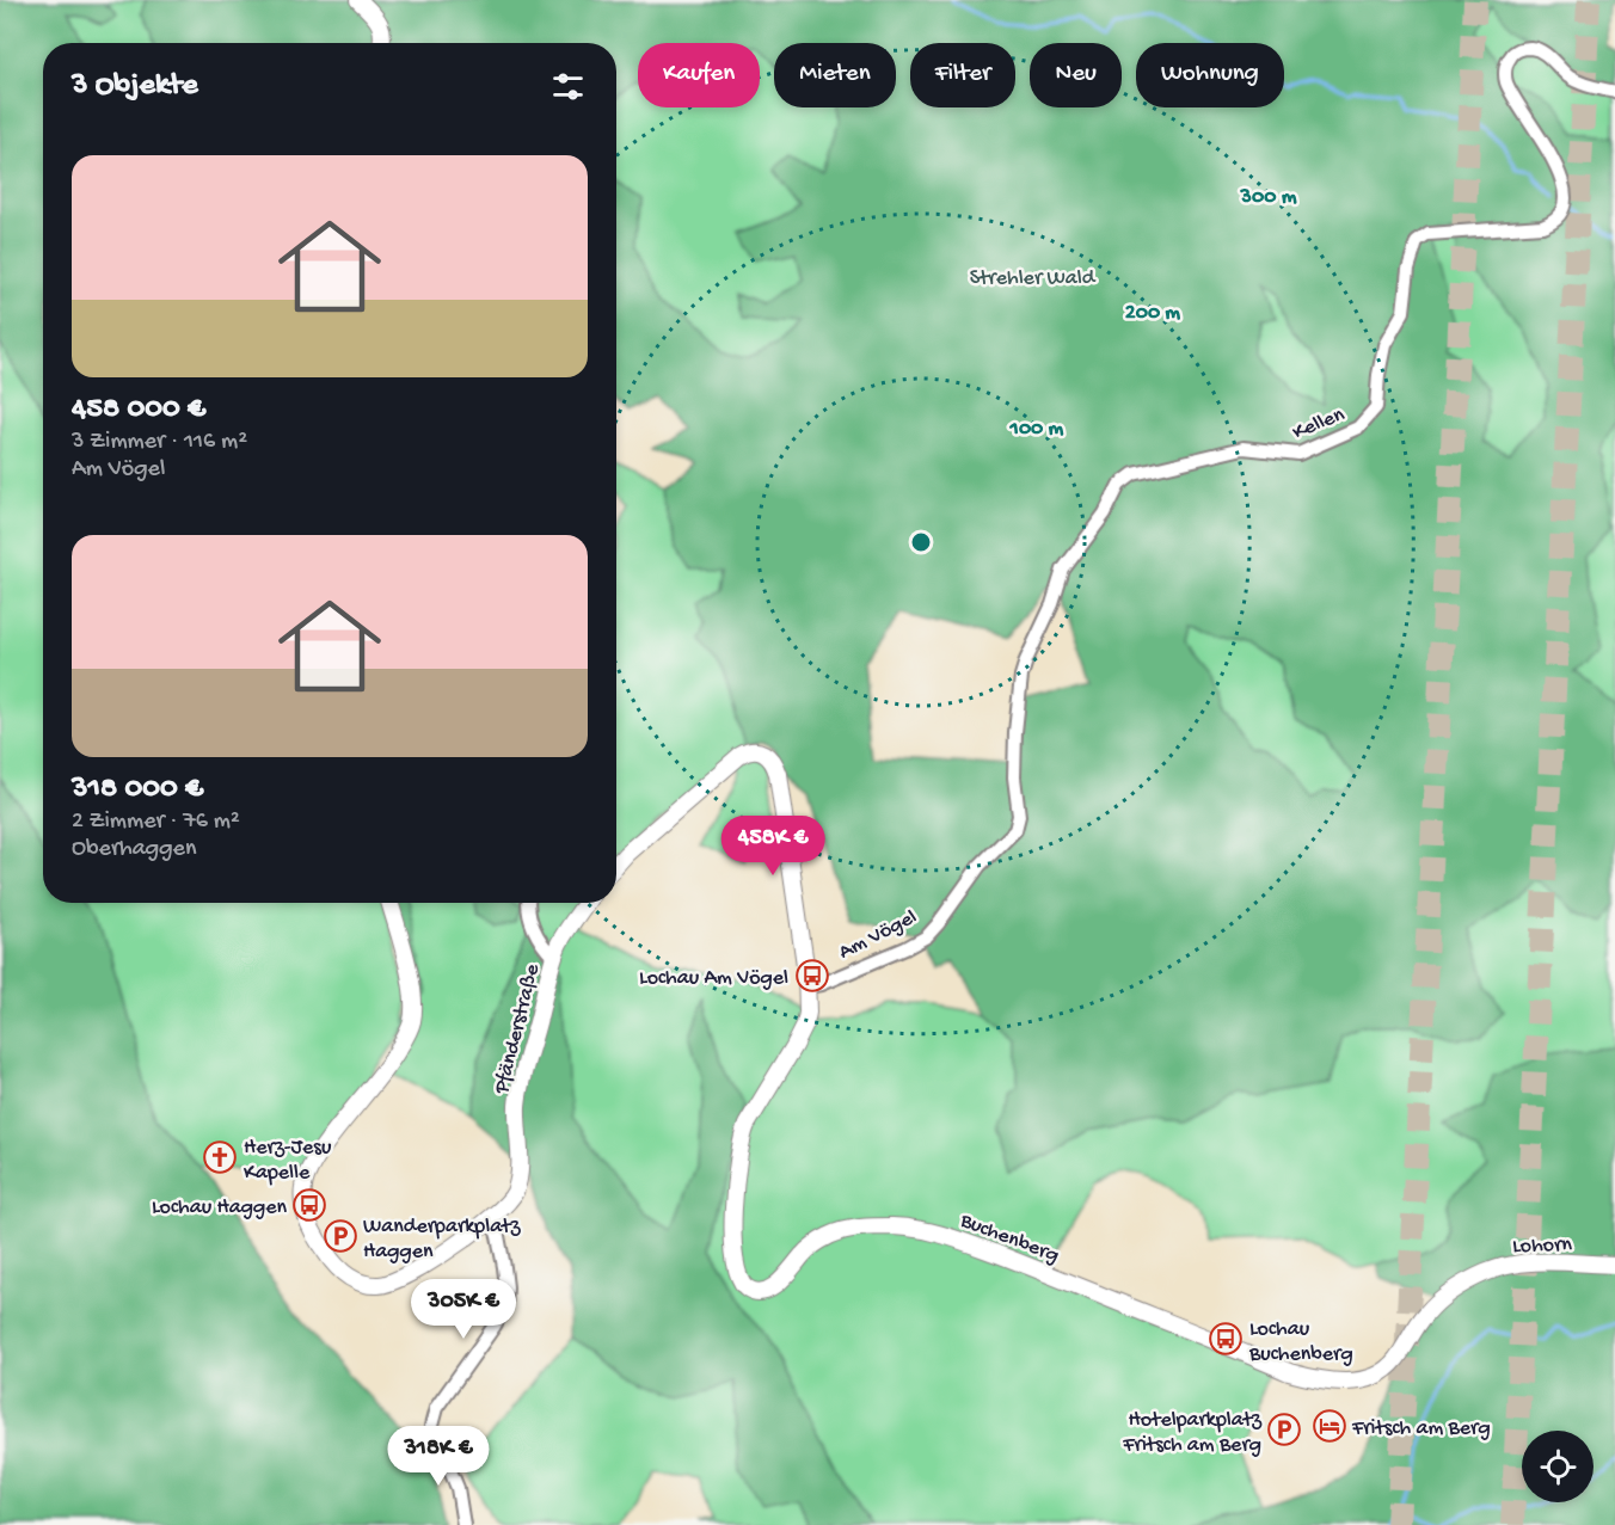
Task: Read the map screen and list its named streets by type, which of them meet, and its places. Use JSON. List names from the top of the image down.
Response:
{
  "streets": {
    "street": [
      "Kellen",
      "Am Vögel",
      "Pfänderstraße",
      "Buchenberg",
      "Lohorn"
    ]
  },
  "crossings": [
    ["Kellen", "Am Vögel"],
    ["Am Vögel", "Buchenberg"],
    ["Buchenberg", "Lohorn"]
  ],
  "parks": ["Strehler Wald"],
  "places": {
    "bus stop": ["Lochau Am Vögel", "Lochau Haggen", "Lochau Buchenberg"],
    "church": ["Herz-Jesu Kapelle"],
    "parking": ["Wanderparkplatz Haggen", "Hotelparkplatz Fritsch am Berg"],
    "hotel": ["Fritsch am Berg"]
  },
  "page": {
    "chip": [
      "Kaufen",
      "Mieten",
      "Filter",
      "Neu",
      "Wohnung"
    ],
    "heading": "3 Objekte",
    "list": [
      {
        "name": "458 000 €",
        "note": "3 Zimmer · 116 m² · Am Vögel"
      },
      {
        "name": "318 000 €",
        "note": "2 Zimmer · 76 m² · Oberhaggen"
      }
    ],
    "price": ["458K €", "305K €", "318K €"]
  },
  "rings": ["300 m", "200 m", "100 m"]
}
